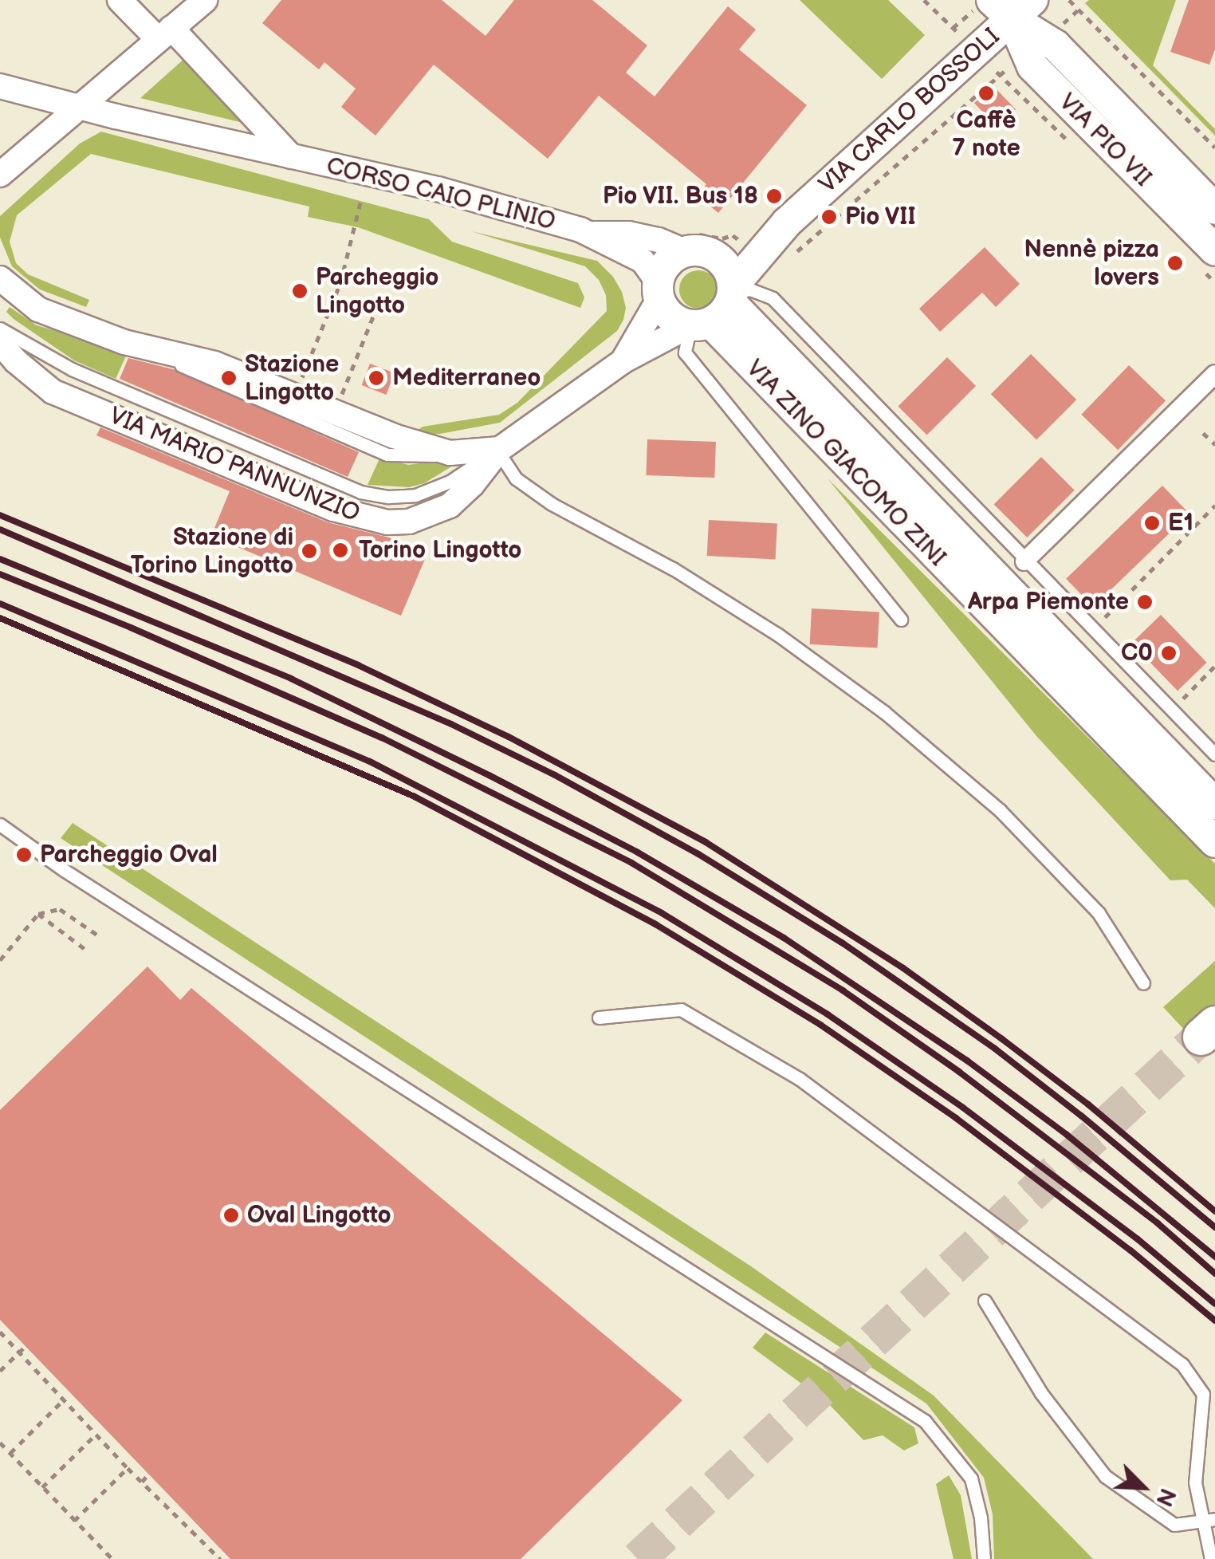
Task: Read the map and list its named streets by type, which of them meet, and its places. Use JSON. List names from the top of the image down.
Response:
{
  "streets": {
    "street": [
      "VIA CARLO BOSSOLI",
      "VIA PIO VII",
      "CORSO CAIO PLINIO",
      "VIA ZINO GIACOMO ZINI",
      "VIA MARIO PANNUNZIO"
    ]
  },
  "crossings": [
    ["VIA CARLO BOSSOLI", "VIA PIO VII"],
    ["VIA CARLO BOSSOLI", "CORSO CAIO PLINIO"],
    ["VIA CARLO BOSSOLI", "VIA ZINO GIACOMO ZINI"],
    ["VIA CARLO BOSSOLI", "VIA MARIO PANNUNZIO"],
    ["CORSO CAIO PLINIO", "VIA ZINO GIACOMO ZINI"]
  ],
  "places": [
    "Caffè 7 note",
    "Pio VII. Bus 18",
    "Pio VII",
    "Nennè pizza lovers",
    "Parcheggio Lingotto",
    "Stazione Lingotto",
    "Mediterraneo",
    "E1",
    "Torino Lingotto",
    "Stazione di Torino Lingotto",
    "Arpa Piemonte",
    "C0",
    "Parcheggio Oval",
    "Oval Lingotto"
  ],
  "north": "bottom right"
}
